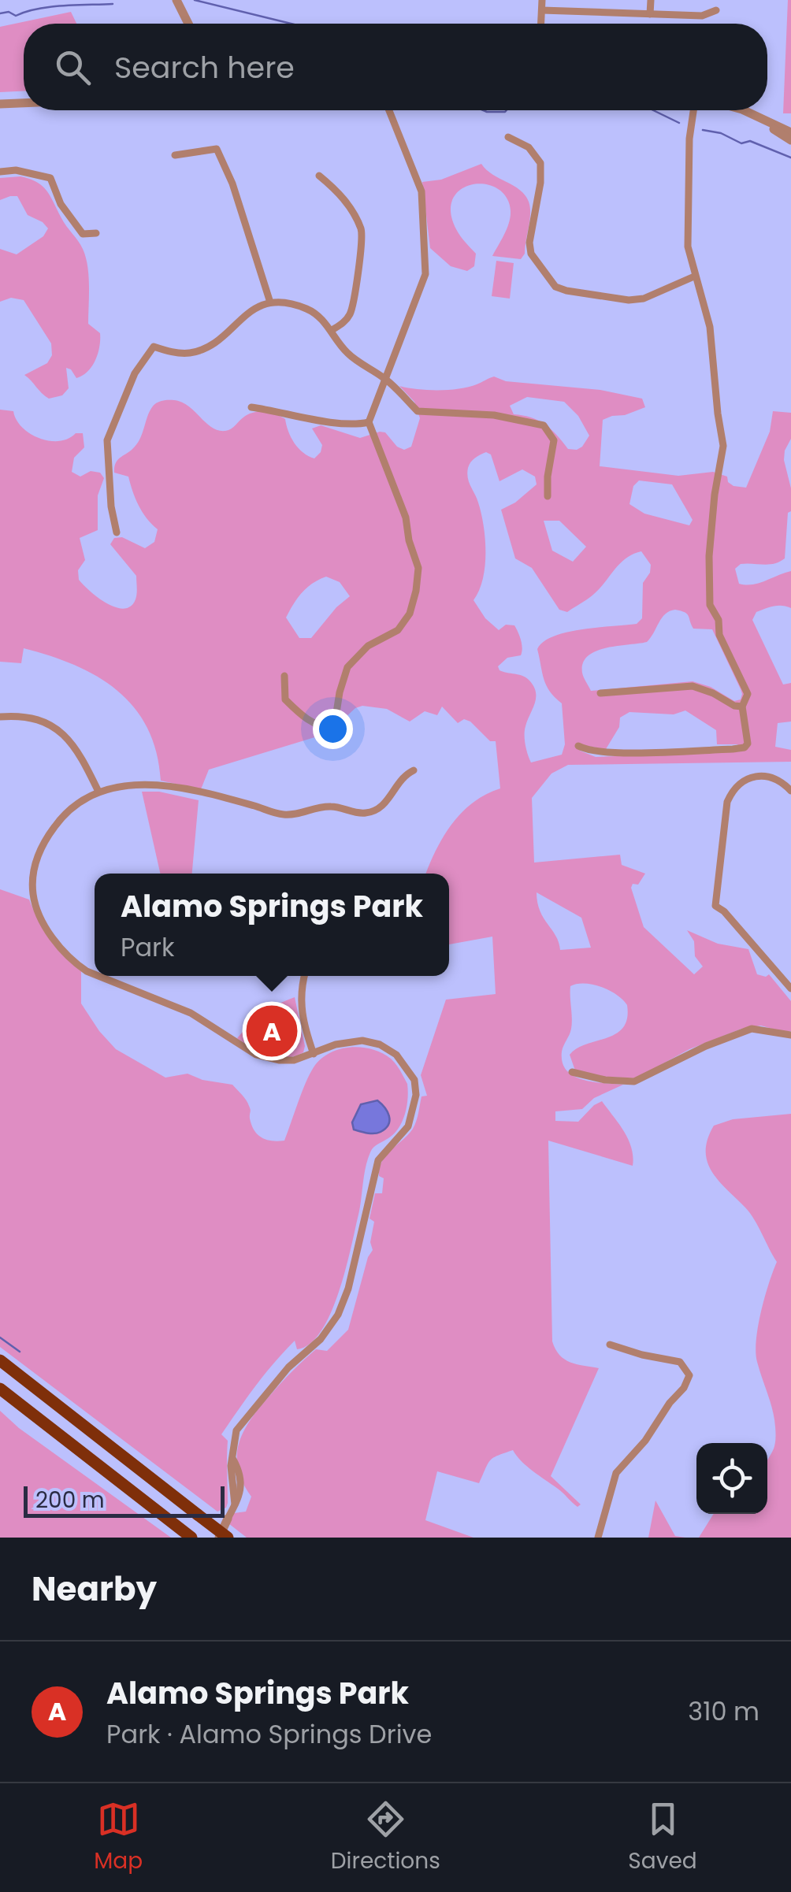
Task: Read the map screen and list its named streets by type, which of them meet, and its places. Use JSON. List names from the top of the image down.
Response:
{
  "scale_bar": "200 m",
  "page": {
    "search": "Search here",
    "popup": ["Alamo Springs Park", "Park"],
    "pins": "A",
    "scale": "200 m",
    "heading": "Nearby",
    "list": [
      {
        "mark": "A",
        "name": "Alamo Springs Park",
        "note": "Park · Alamo Springs Drive",
        "value": "310 m"
      }
    ],
    "nav": ["Map", "Directions", "Saved"]
  }
}
